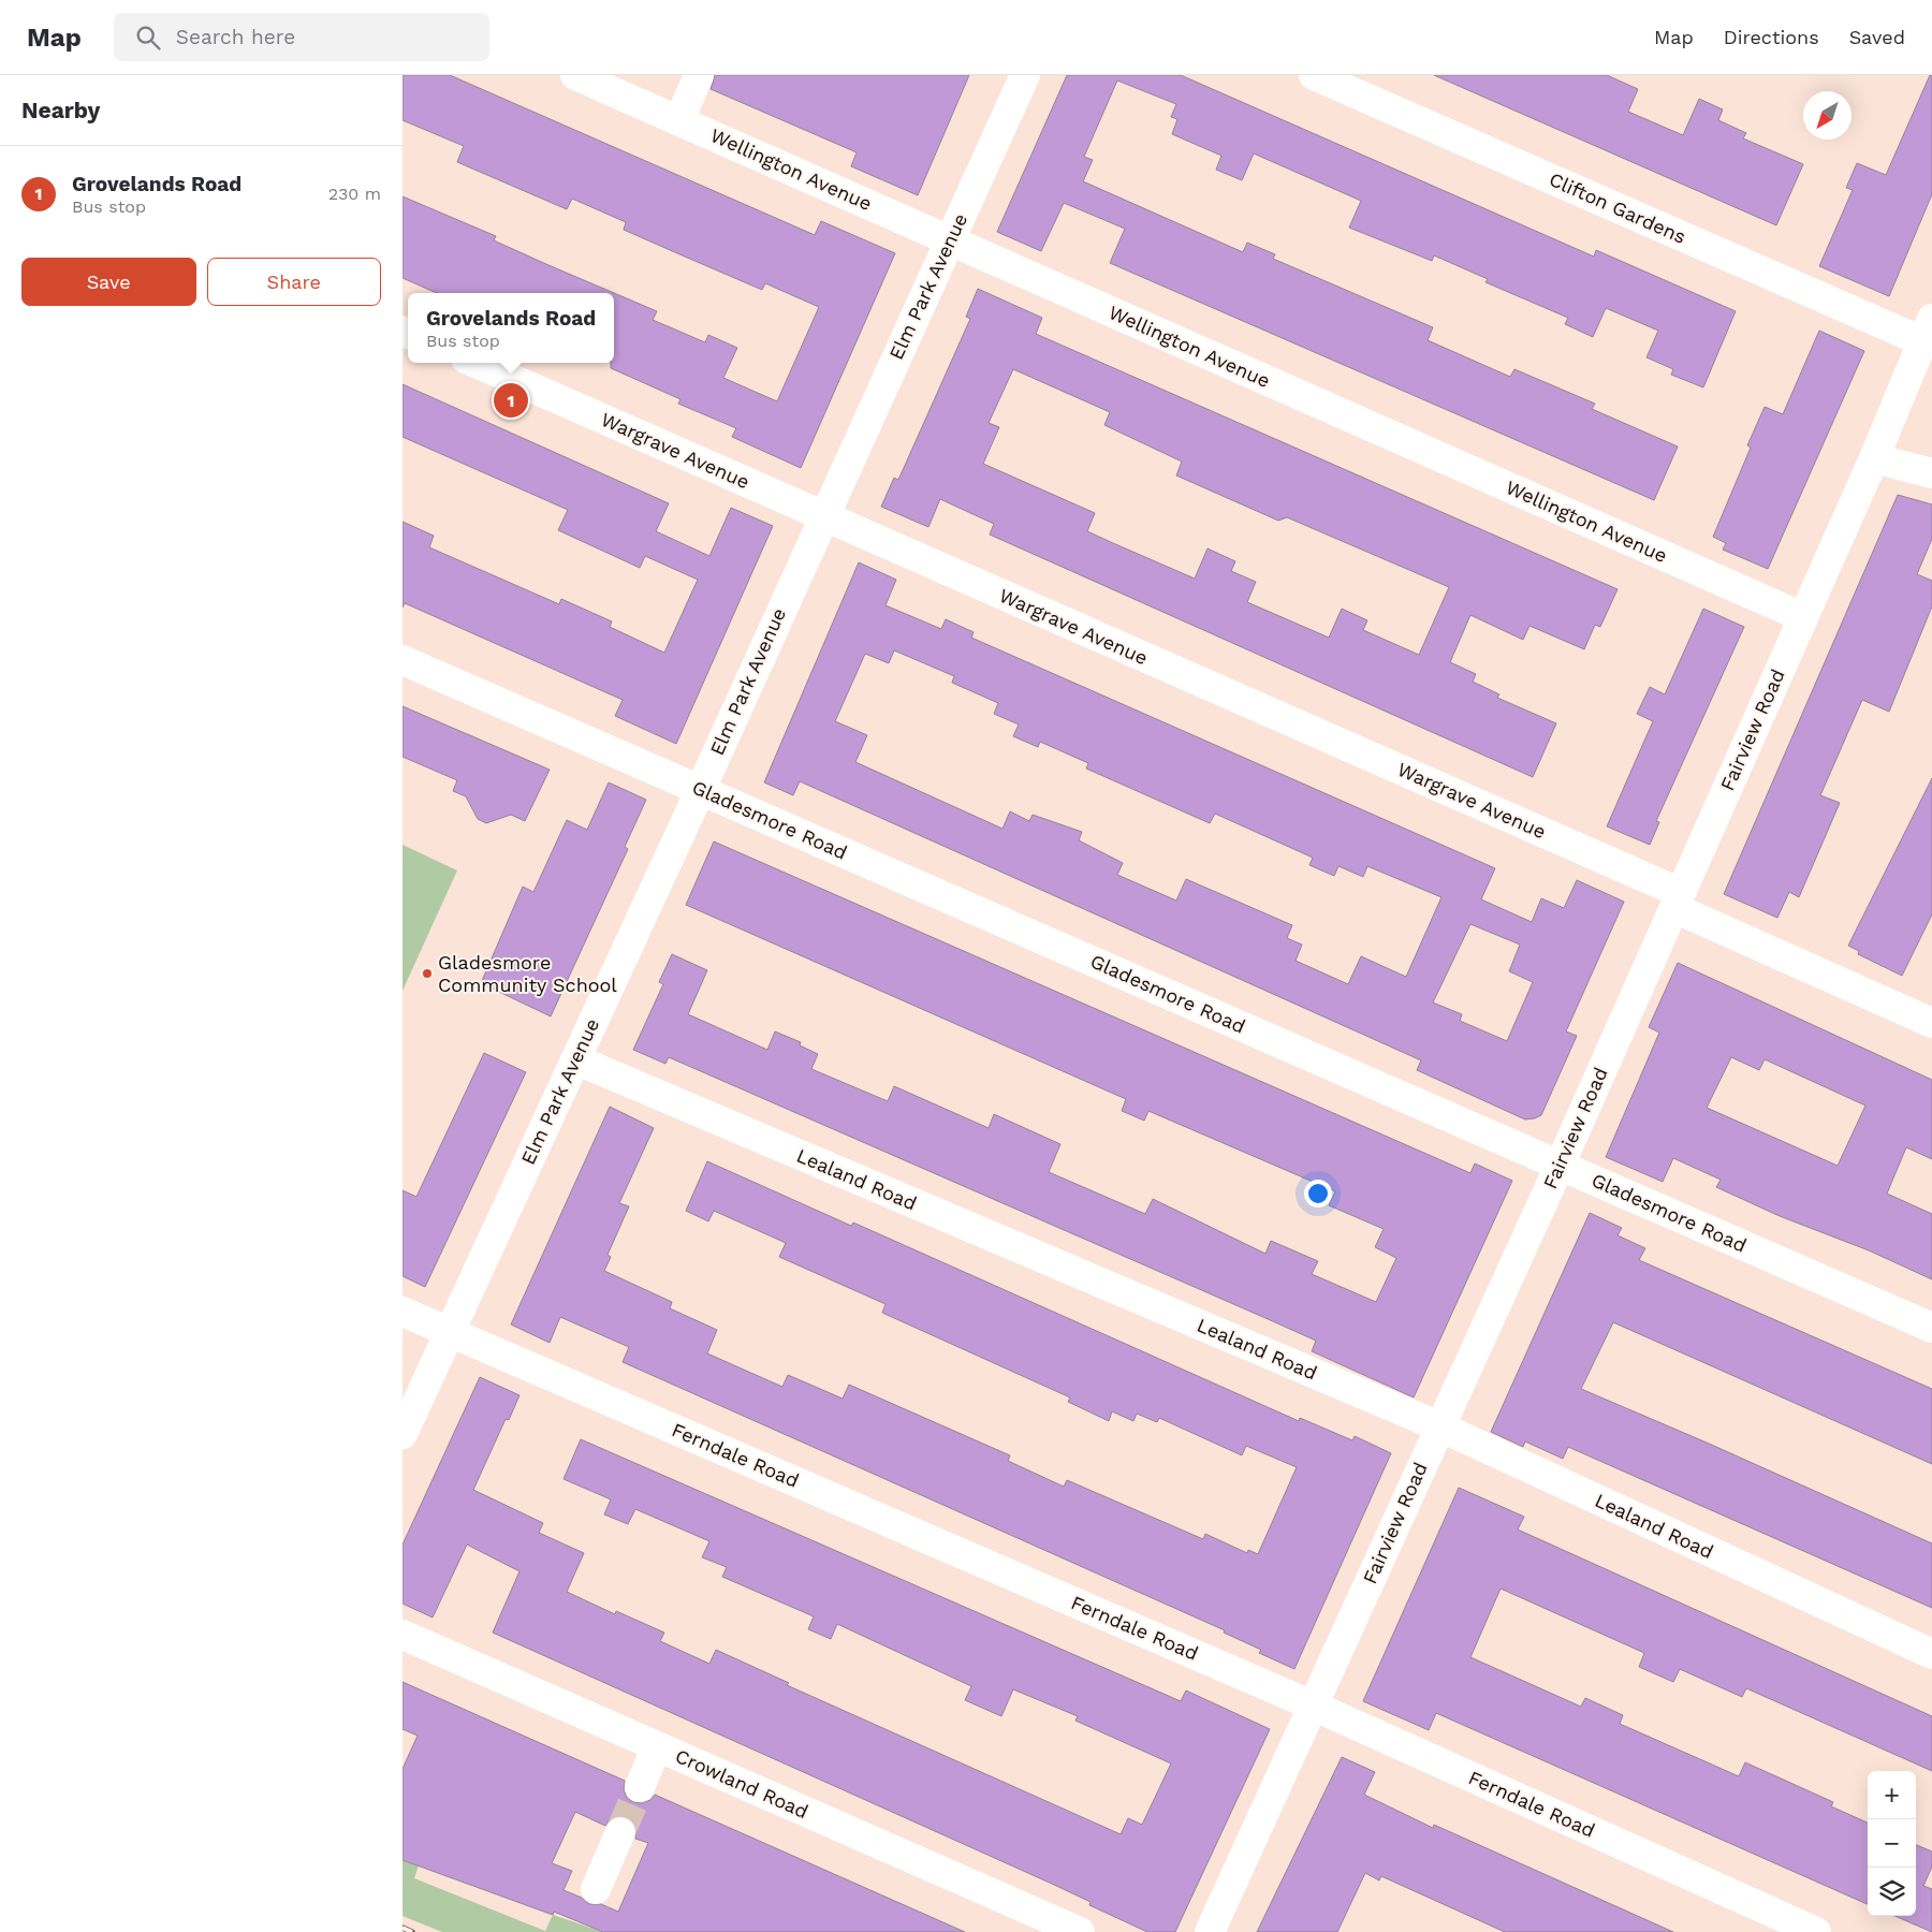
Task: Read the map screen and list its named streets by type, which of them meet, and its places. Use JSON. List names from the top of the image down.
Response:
{
  "streets": {
    "street": [
      "Wellington Avenue",
      "Clifton Gardens",
      "Elm Park Avenue",
      "Wargrave Avenue",
      "Fairview Road",
      "Gladesmore Road",
      "Lealand Road",
      "Ferndale Road",
      "Crowland Road"
    ]
  },
  "crossings": [
    ["Wellington Avenue", "Elm Park Avenue"],
    ["Wellington Avenue", "Fairview Road"],
    ["Clifton Gardens", "Fairview Road"],
    ["Elm Park Avenue", "Wargrave Avenue"],
    ["Elm Park Avenue", "Gladesmore Road"],
    ["Elm Park Avenue", "Lealand Road"],
    ["Elm Park Avenue", "Ferndale Road"],
    ["Wargrave Avenue", "Fairview Road"],
    ["Fairview Road", "Gladesmore Road"],
    ["Fairview Road", "Lealand Road"],
    ["Fairview Road", "Ferndale Road"]
  ],
  "places": ["Gladesmore Community School"],
  "north": "bottom left",
  "page": {
    "header": "Map",
    "search": "Search here",
    "nav": ["Map", "Directions", "Saved"],
    "heading": "Nearby",
    "list": [
      {
        "mark": "1",
        "name": "Grovelands Road",
        "note": "Bus stop",
        "value": "230 m"
      }
    ],
    "buttons": ["Save", "Share"],
    "popup": ["Grovelands Road", "Bus stop"],
    "pins": "1",
    "map_buttons": ["+", "−"]
  }
}
